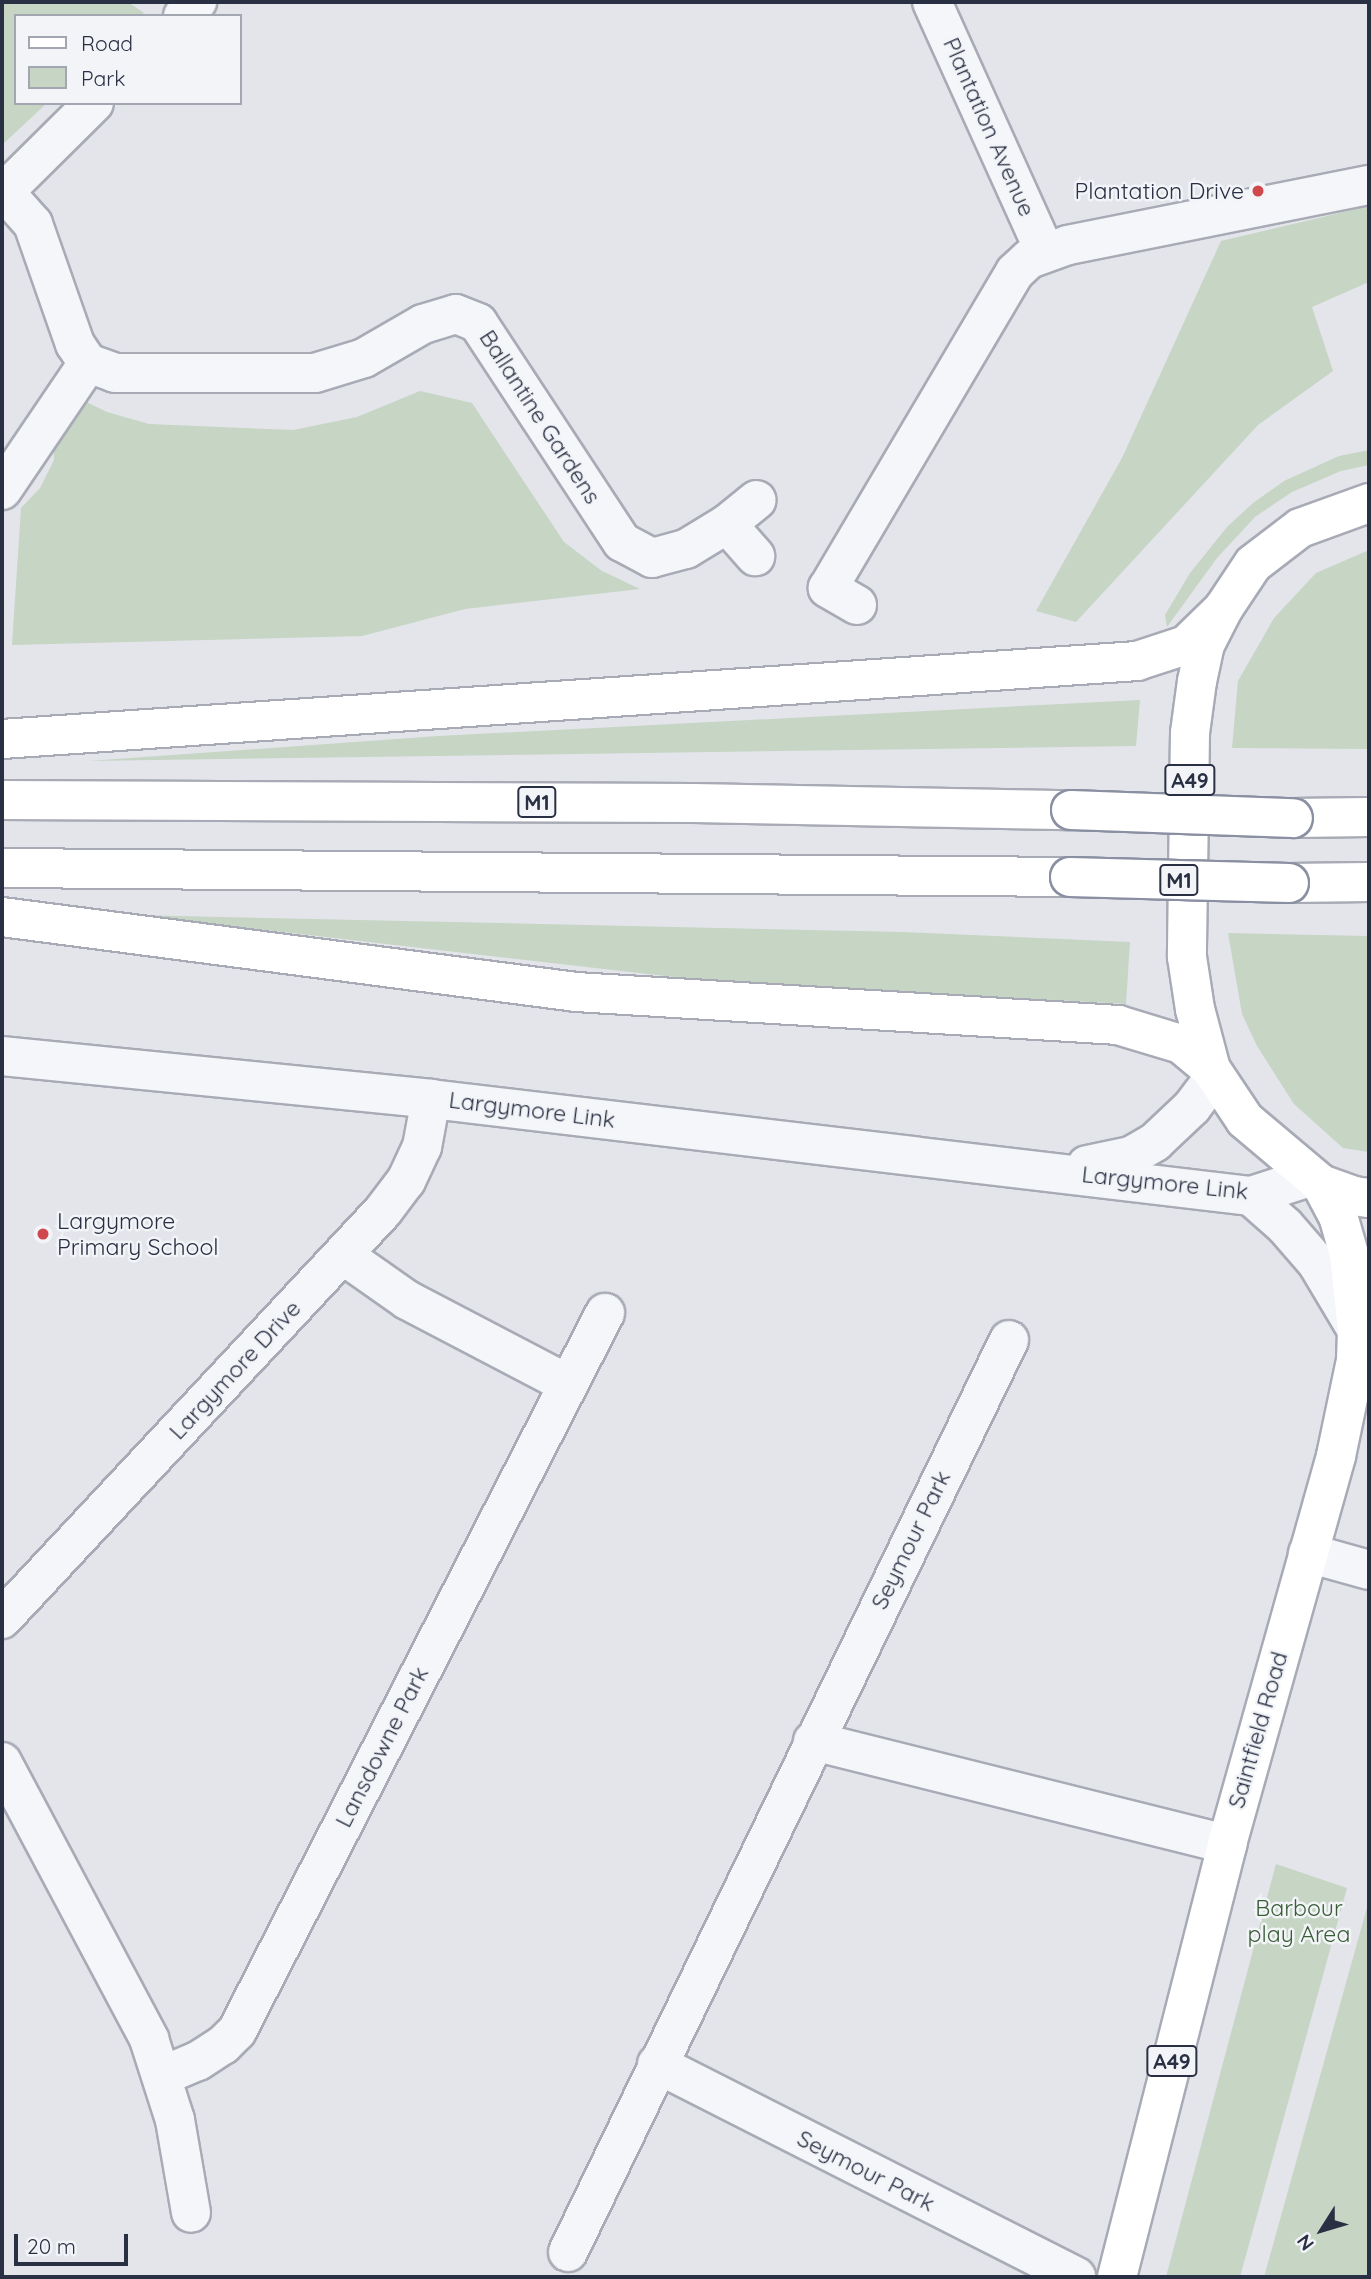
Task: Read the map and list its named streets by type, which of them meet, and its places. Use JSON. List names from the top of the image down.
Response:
{
  "streets": {
    "main road": ["A49", "M1", "Saintfield Road"],
    "street": [
      "Plantation Avenue",
      "Ballantine Gardens",
      "Largymore Link",
      "Largymore Drive",
      "Seymour Park",
      "Lansdowne Park"
    ]
  },
  "crossings": [
    ["A49", "Largymore Link"],
    ["A49", "Saintfield Road"],
    ["Largymore Link", "Largymore Drive"],
    ["Largymore Link", "Saintfield Road"]
  ],
  "parks": ["Barbour play Area"],
  "places": ["Plantation Drive", "Largymore Primary School"],
  "legend": ["Road", "Park"],
  "scale_bar": "20 m",
  "north": "bottom left"
}
